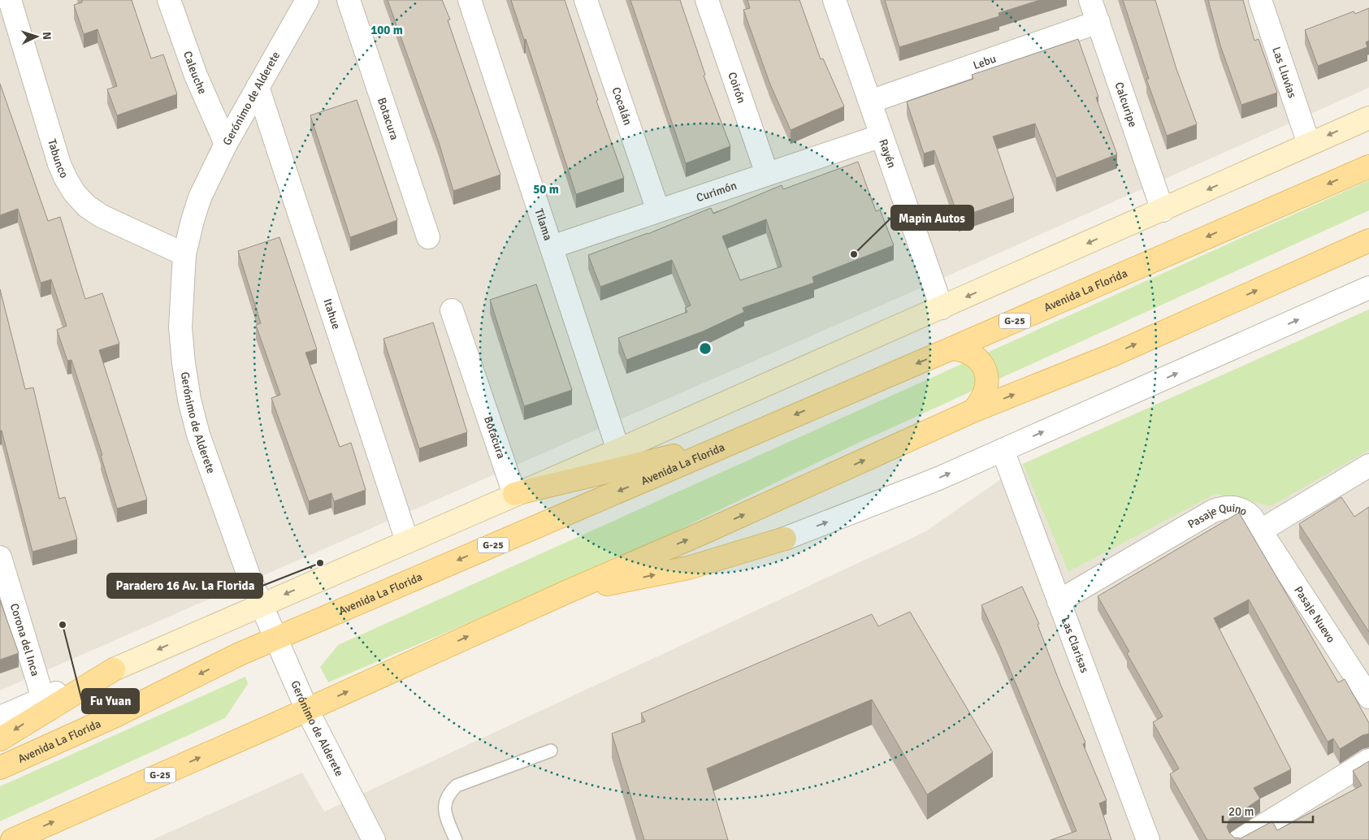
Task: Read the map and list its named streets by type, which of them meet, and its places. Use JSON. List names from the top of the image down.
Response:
{
  "streets": {
    "main road": ["Avenida La Florida", "G-25"],
    "street": [
      "Lebu",
      "Las Lluvias",
      "Caleuche",
      "Coirón",
      "Gerónimo de Alderete",
      "Calcuripe",
      "Cocalán",
      "Botacura",
      "Rayén",
      "Tabunco",
      "Curimón",
      "Tilama",
      "Itahue",
      "Pasaje Quino",
      "Pasaje Nuevo",
      "Corona del Inca",
      "Las Clarisas"
    ]
  },
  "crossings": [
    ["Lebu", "Calcuripe"],
    ["Lebu", "Rayén"],
    ["Caleuche", "Gerónimo de Alderete"],
    ["Coirón", "Curimón"],
    ["Gerónimo de Alderete", "Tabunco"],
    ["Gerónimo de Alderete", "Avenida La Florida"],
    ["Gerónimo de Alderete", "Itahue"],
    ["Gerónimo de Alderete", "G-25"],
    ["Cocalán", "Curimón"],
    ["Rayén", "Curimón"],
    ["Curimón", "Tilama"],
    ["Pasaje Quino", "Pasaje Nuevo"],
    ["Pasaje Quino", "Las Clarisas"]
  ],
  "places": ["Mapin Autos", "Paradero 16 Av. La Florida", "Fu Yuan"],
  "scale_bar": "20 m",
  "north": "right",
  "rings": ["100 m", "50 m"]
}
